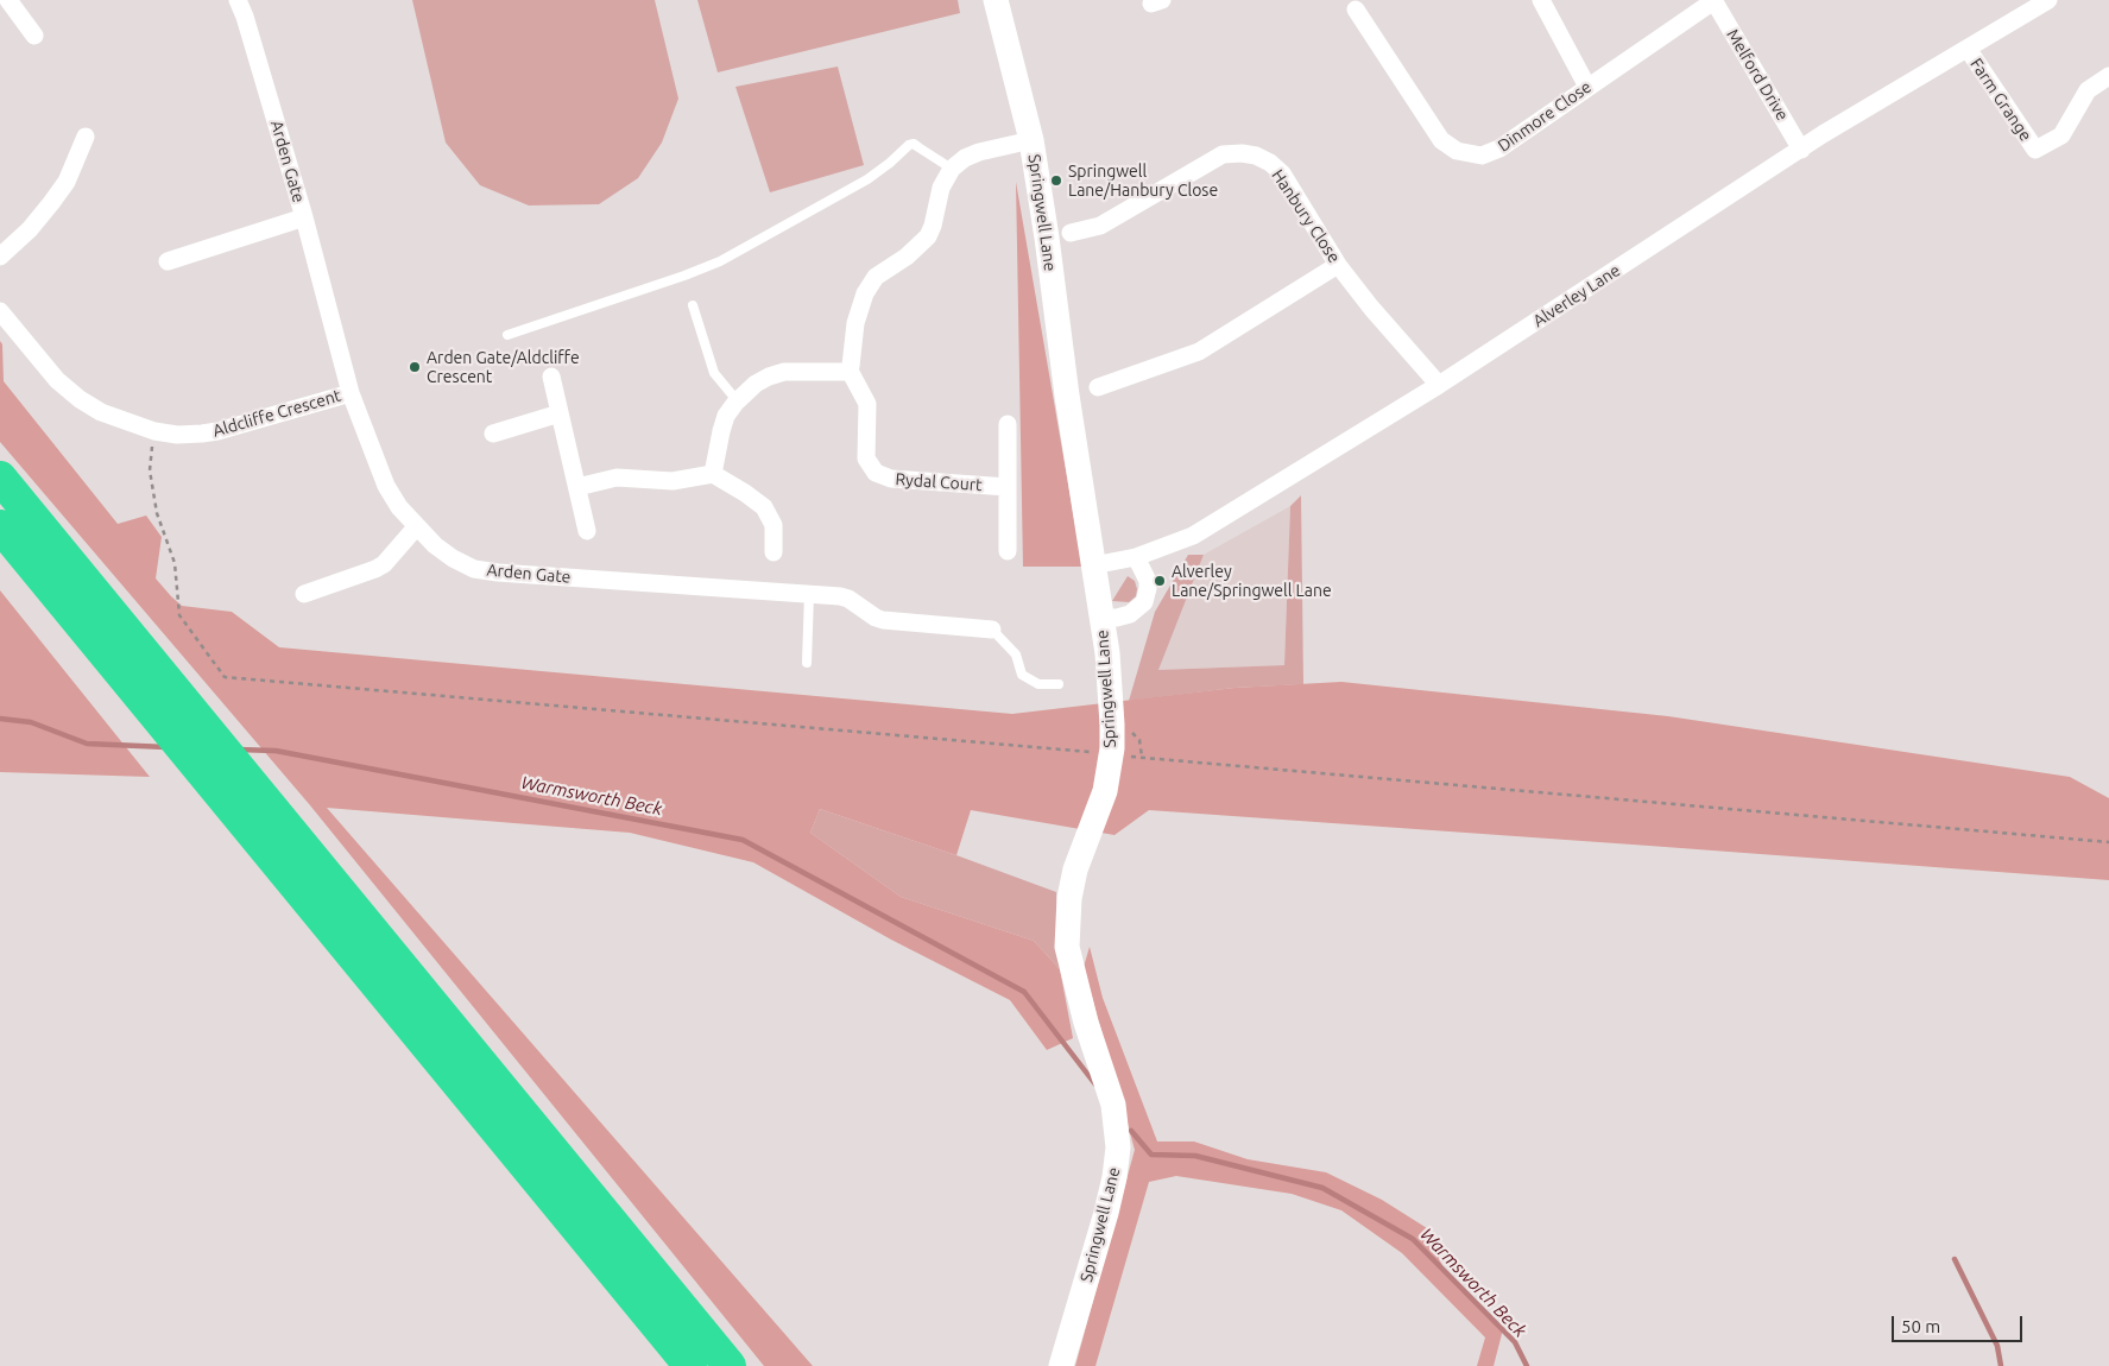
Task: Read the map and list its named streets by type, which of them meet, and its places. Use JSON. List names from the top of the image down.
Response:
{
  "streets": {
    "street": [
      "Melford Drive",
      "Farm Grange",
      "Dinmore Close",
      "Arden Gate",
      "Springwell Lane",
      "Hanbury Close",
      "Alverley Lane",
      "Aldcliffe Crescent",
      "Rydal Court"
    ]
  },
  "crossings": [
    ["Melford Drive", "Dinmore Close"],
    ["Melford Drive", "Alverley Lane"],
    ["Farm Grange", "Alverley Lane"],
    ["Arden Gate", "Aldcliffe Crescent"],
    ["Springwell Lane", "Alverley Lane"],
    ["Hanbury Close", "Alverley Lane"]
  ],
  "water": ["Warmsworth Beck"],
  "places": ["Springwell Lane/Hanbury Close", "Arden Gate/Aldcliffe Crescent", "Alverley Lane/Springwell Lane"],
  "scale_bar": "50 m"
}
